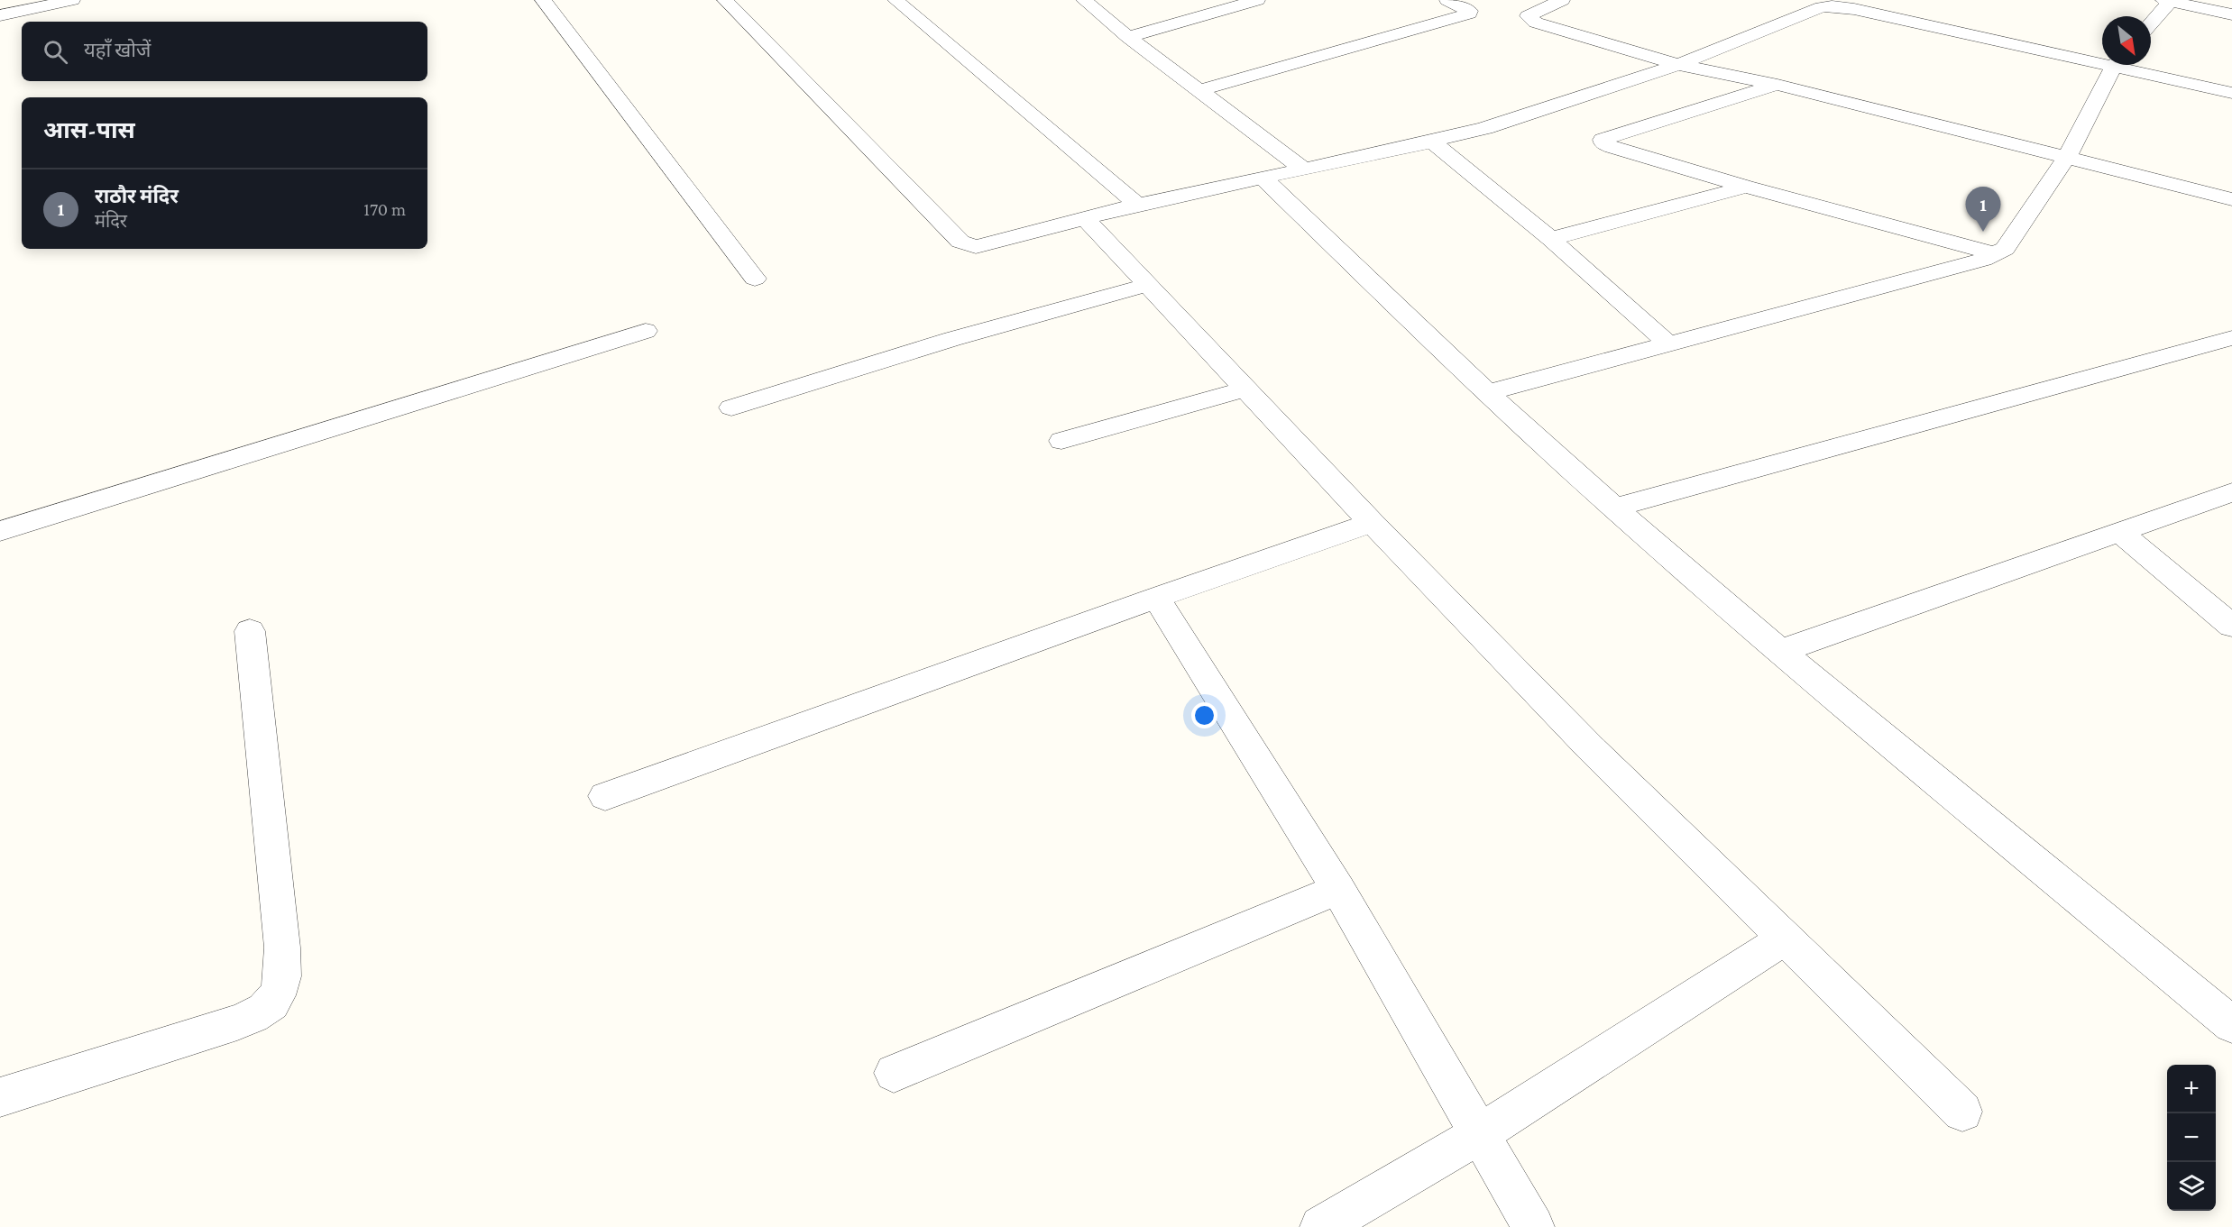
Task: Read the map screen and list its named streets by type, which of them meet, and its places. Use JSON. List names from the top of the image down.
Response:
{
  "north": "bottom right",
  "page": {
    "search": "यहाँ खोजें",
    "heading": "आस-पास",
    "list": [
      {
        "mark": "1",
        "name": "राठौर मंदिर",
        "note": "मंदिर",
        "value": "170 m"
      }
    ],
    "pins": "1",
    "map_buttons": ["+", "−"]
  }
}
